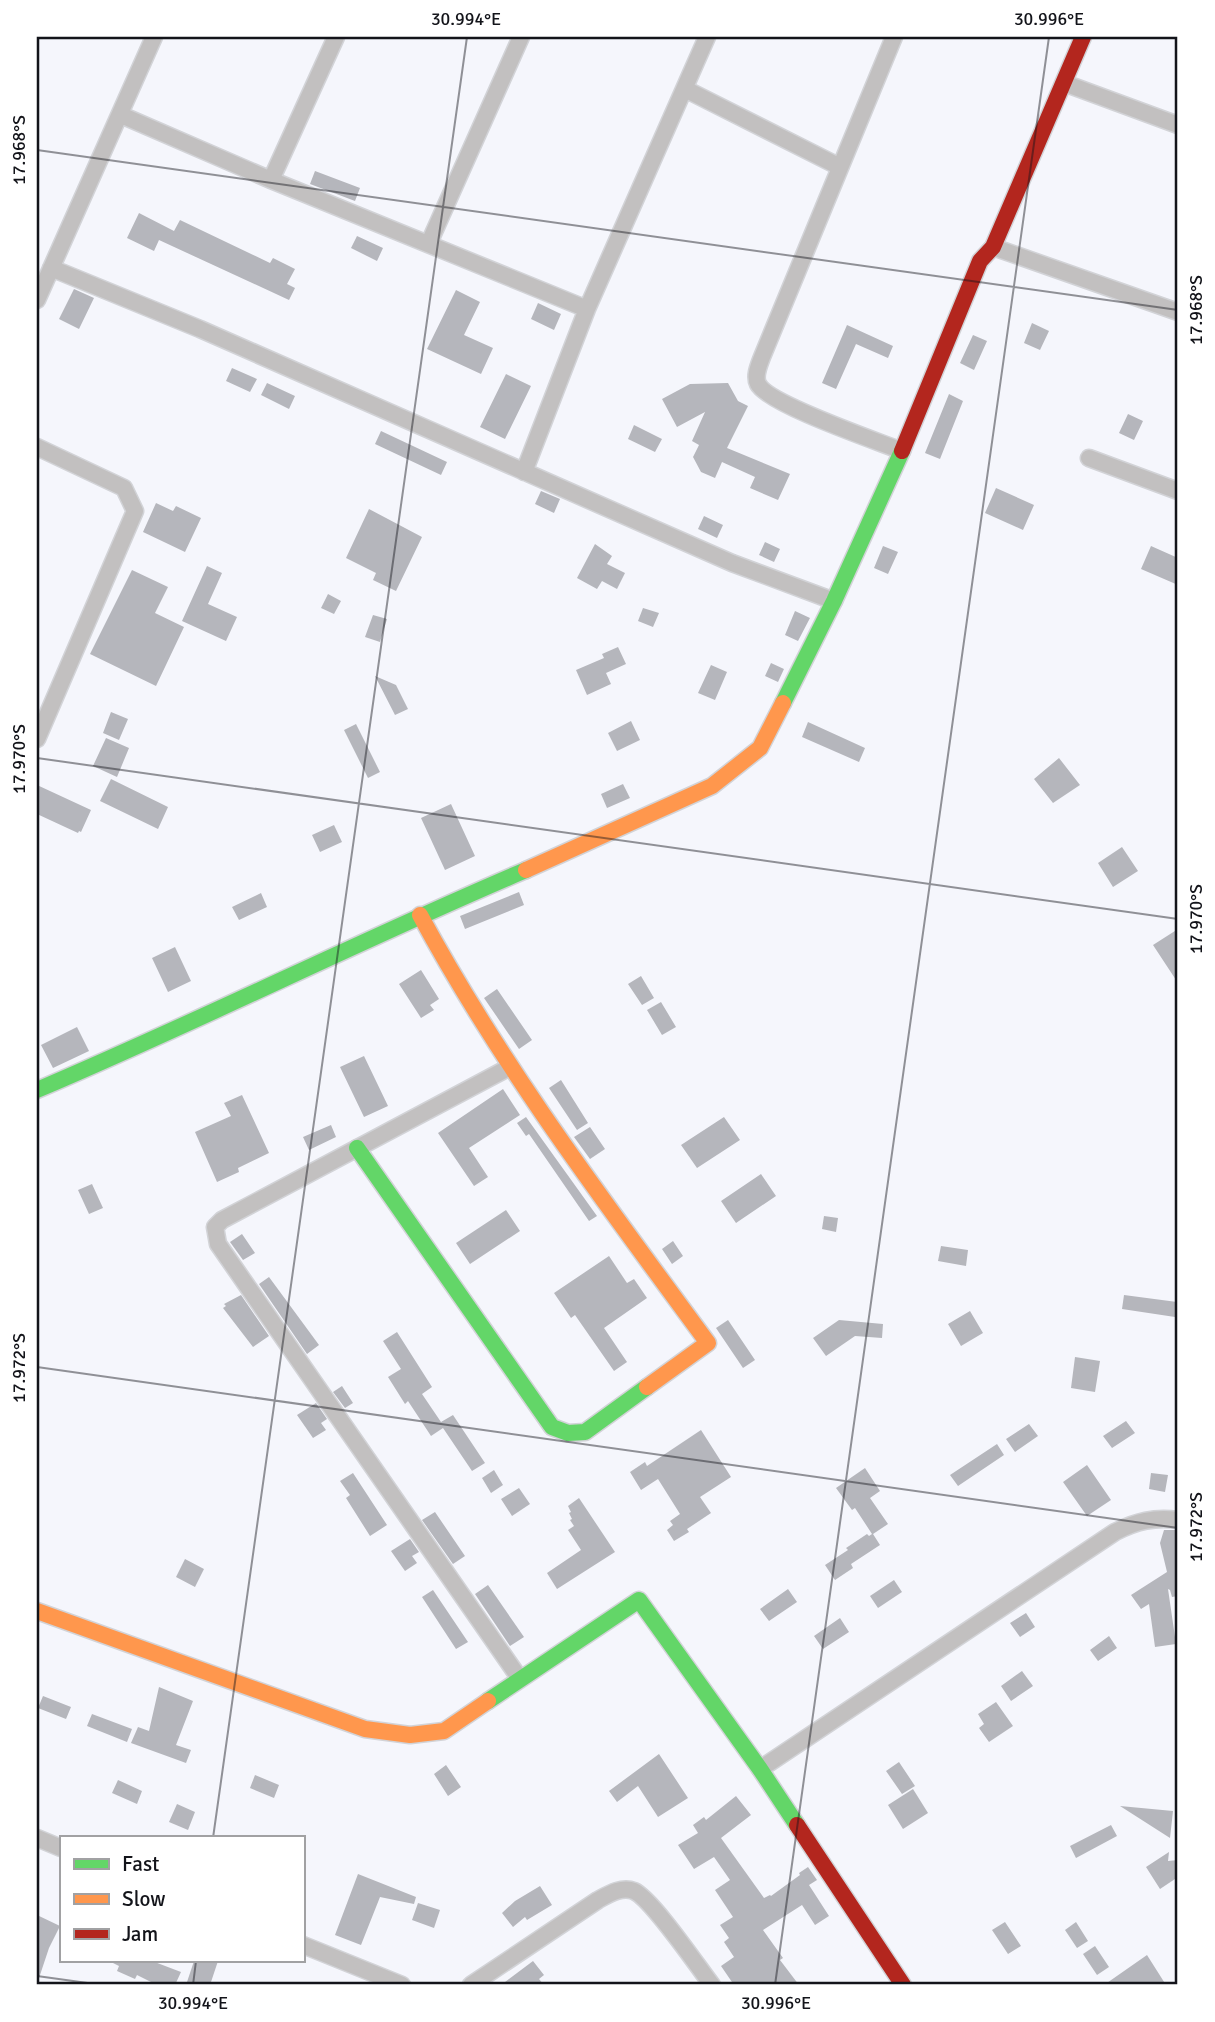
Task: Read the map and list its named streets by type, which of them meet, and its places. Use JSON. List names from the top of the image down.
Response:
{
  "legend": ["Fast", "Slow", "Jam"],
  "coordinates": [
    "30.994°E",
    "30.996°E",
    "17.968°S",
    "17.970°S",
    "17.972°S"
  ]
}
